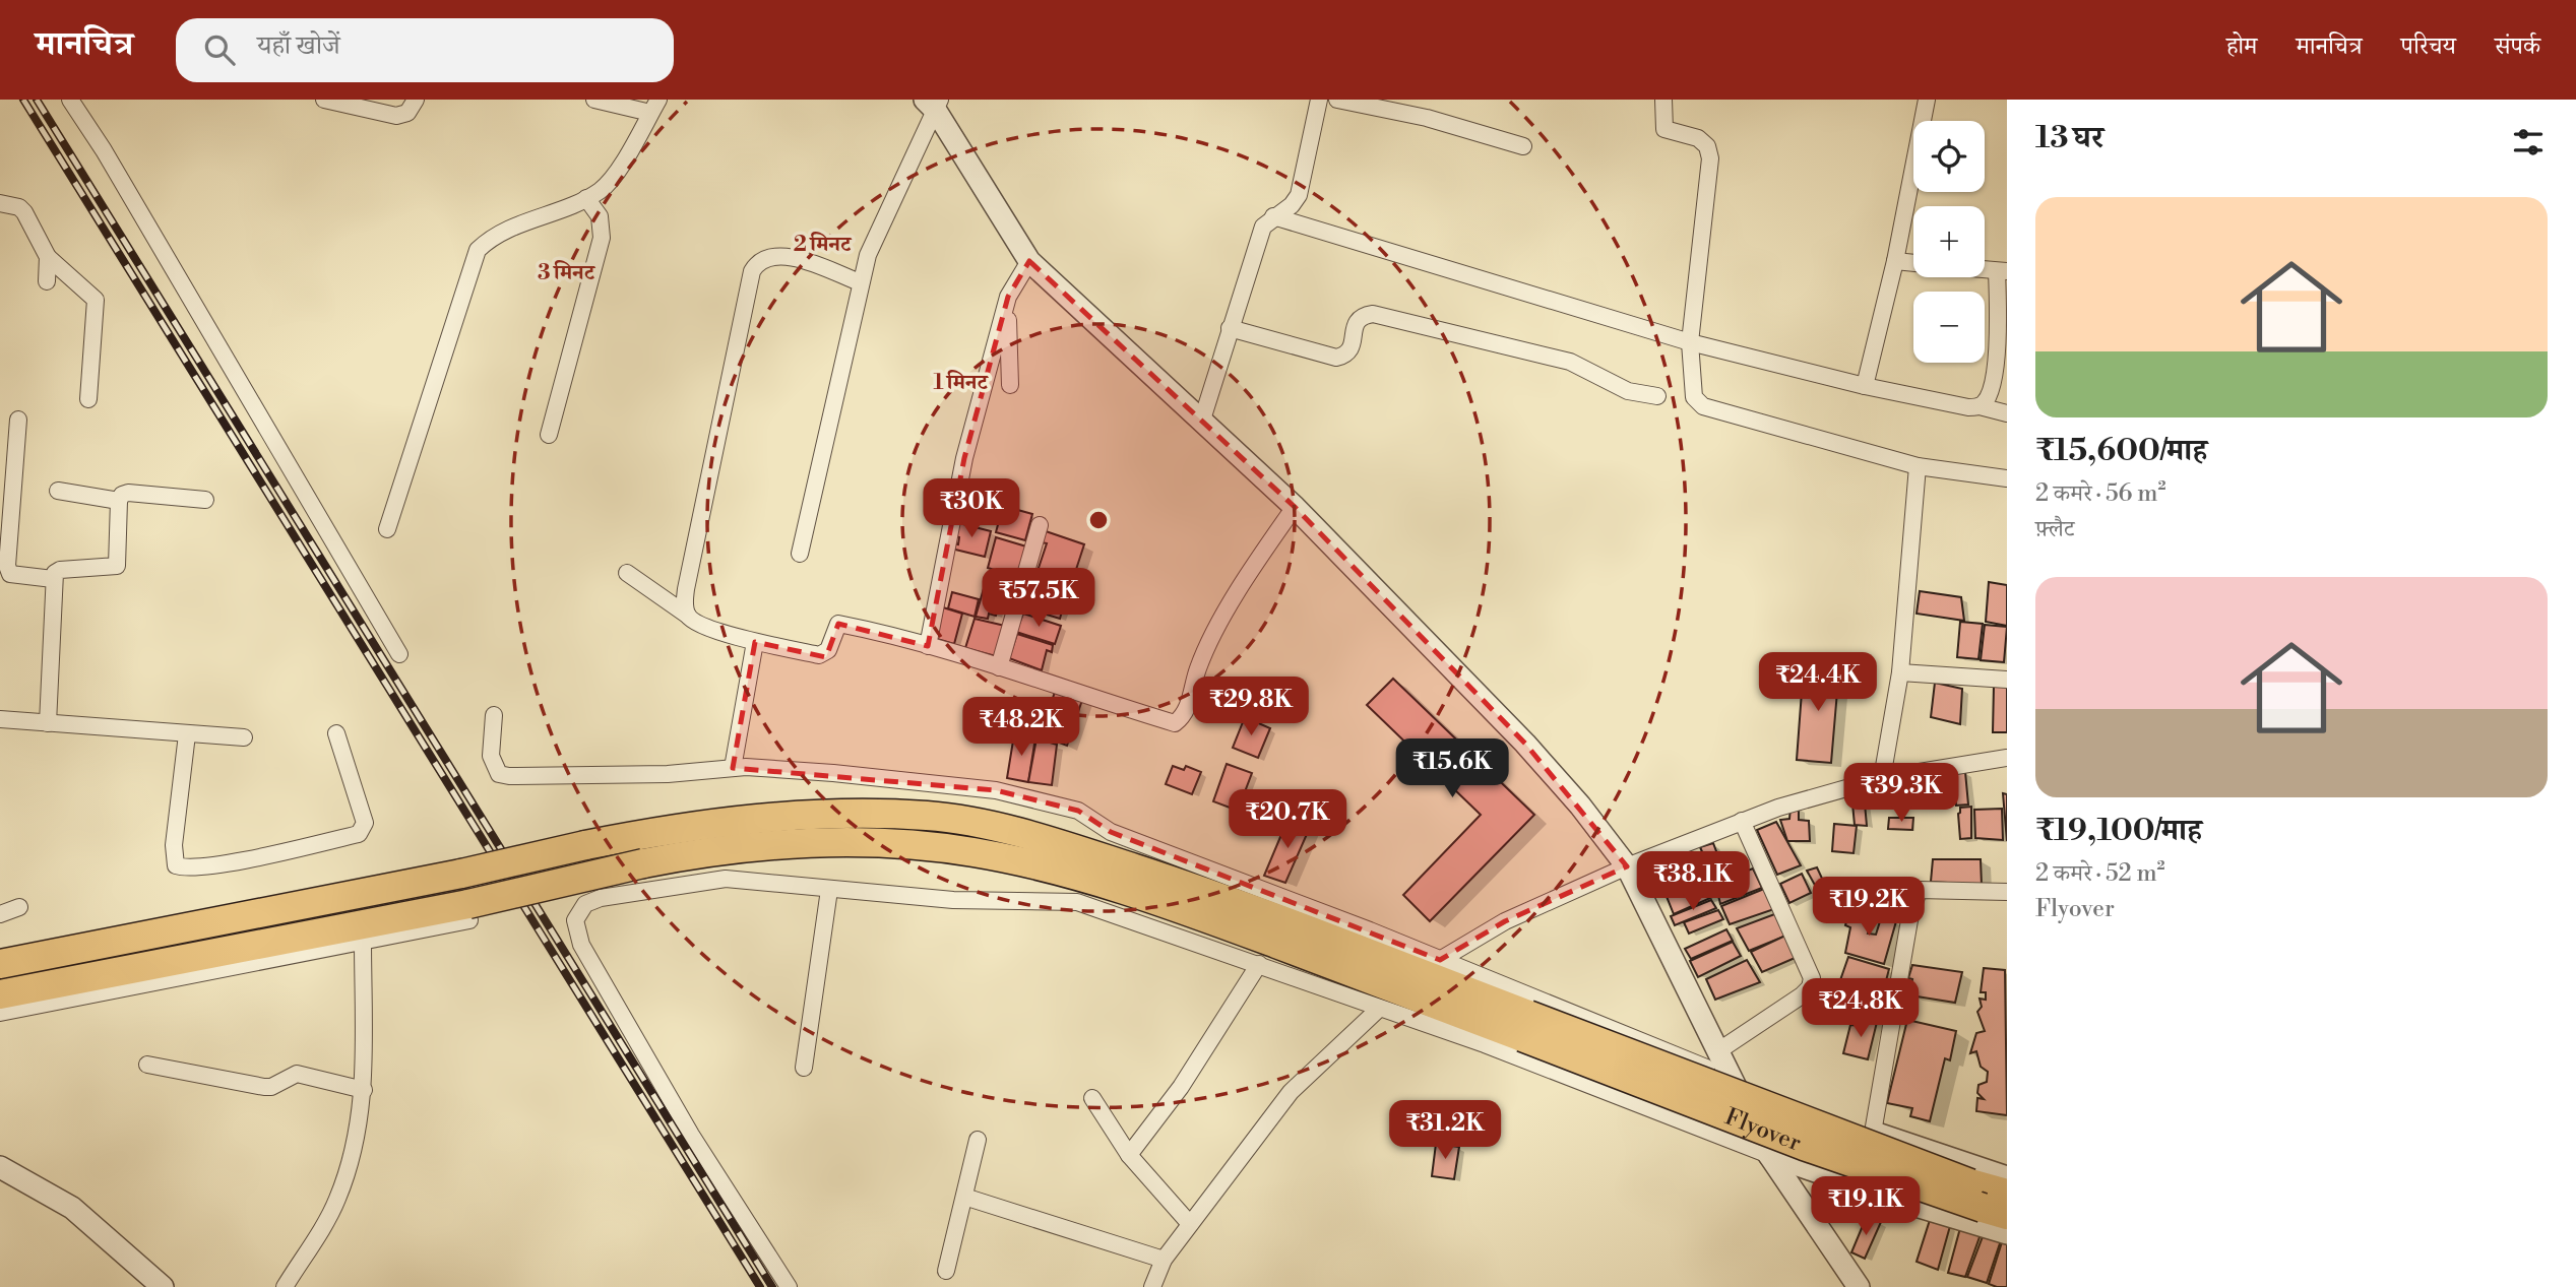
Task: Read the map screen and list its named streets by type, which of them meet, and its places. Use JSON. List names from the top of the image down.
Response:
{
  "streets": {
    "highway": ["Flyover"]
  },
  "page": {
    "header": "मानचित्र",
    "search": "यहाँ खोजें",
    "nav": [
      "होम",
      "मानचित्र",
      "परिचय",
      "संपर्क"
    ],
    "heading": "13 घर",
    "map_buttons": ["+", "−"],
    "list": [
      {
        "name": "₹15,600/माह",
        "note": "2 कमरे · 56 m² · फ़्लैट"
      },
      {
        "name": "₹19,100/माह",
        "note": "2 कमरे · 52 m² · Flyover"
      }
    ],
    "price": [
      "₹30K",
      "₹57.5K",
      "₹24.4K",
      "₹29.8K",
      "₹48.2K",
      "₹15.6K",
      "₹39.3K",
      "₹20.7K",
      "₹38.1K",
      "₹19.2K",
      "₹24.8K",
      "₹31.2K",
      "₹19.1K"
    ]
  },
  "rings": ["2 मिनट", "3 मिनट", "1 मिनट"]
}
